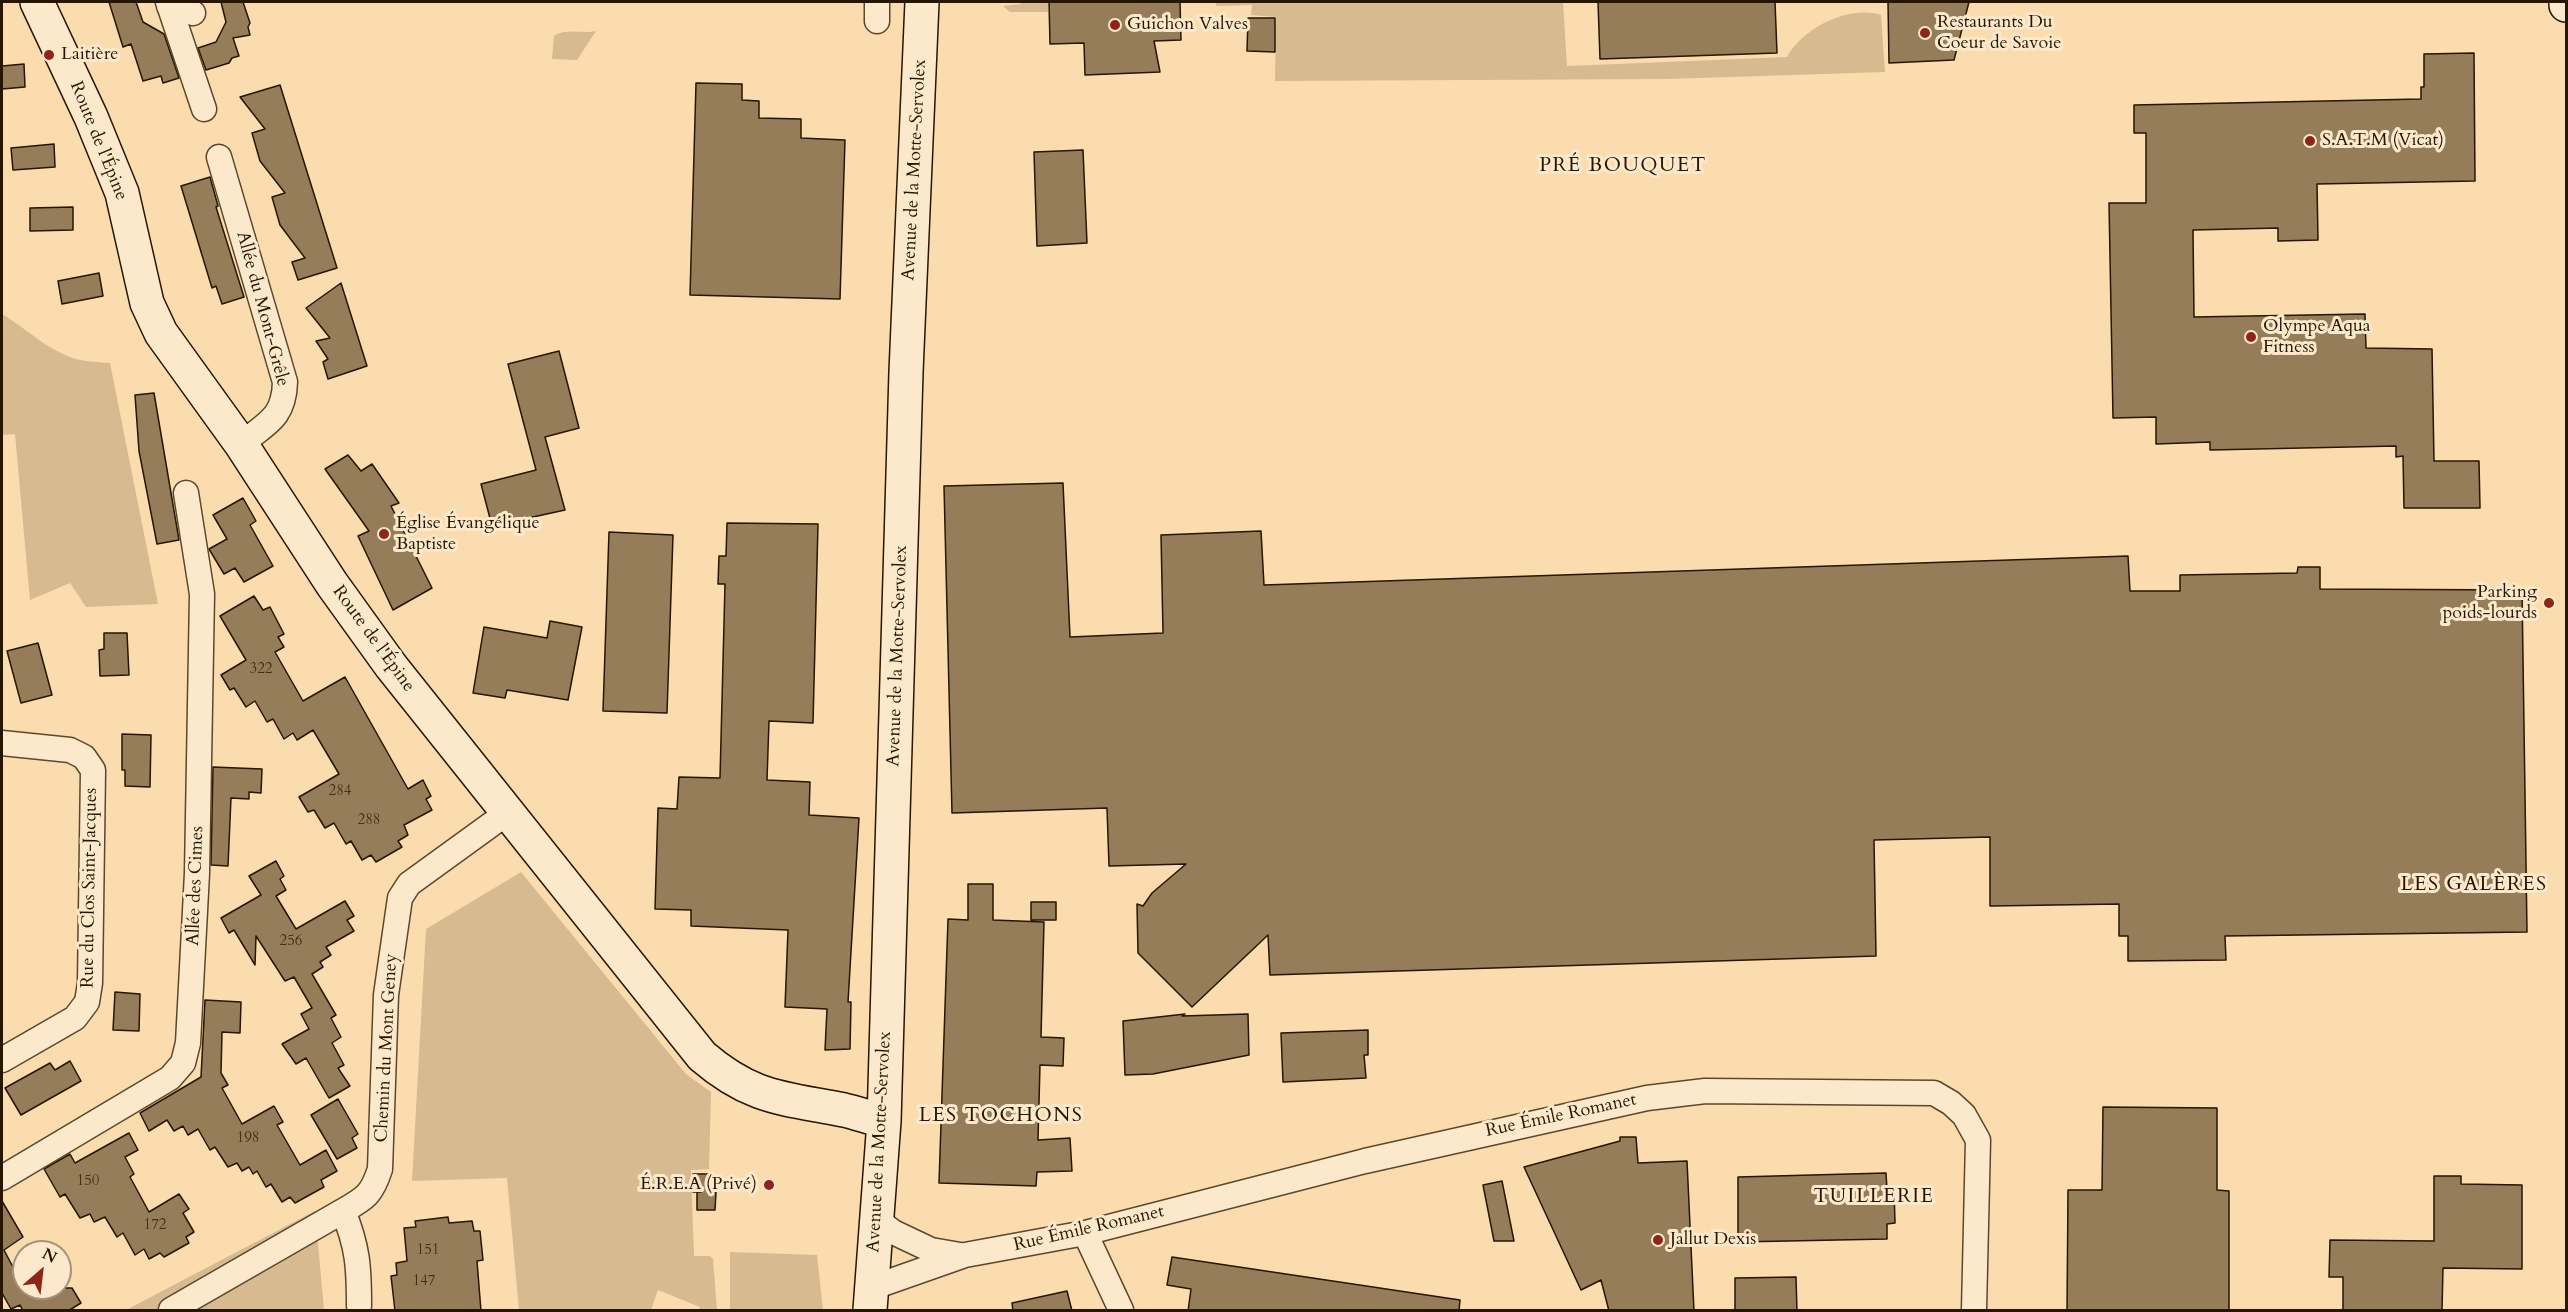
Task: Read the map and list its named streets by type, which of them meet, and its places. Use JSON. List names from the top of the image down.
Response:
{
  "streets": {
    "street": [
      "Route de l'Épine",
      "Avenue de la Motte-Servolex",
      "Allée du Mont-Grêle",
      "Allée des Cimes",
      "Rue du Clos Saint-Jacques",
      "Chemin du Mont Geney",
      "Rue Émile Romanet"
    ]
  },
  "crossings": [
    ["Route de l'Épine", "Avenue de la Motte-Servolex"],
    ["Route de l'Épine", "Allée du Mont-Grêle"],
    ["Route de l'Épine", "Chemin du Mont Geney"],
    ["Avenue de la Motte-Servolex", "Rue Émile Romanet"]
  ],
  "districts": [
    "PRÉ BOUQUET",
    "LES GALÈRES",
    "LES TOCHONS",
    "TUILLERIE"
  ],
  "places": [
    "Guichon Valves",
    "Restaurants Du Coeur de Savoie",
    "Laitière",
    "S.A.T.M (Vicat)",
    "Olympe Aqua Fitness",
    "Église Évangélique Baptiste",
    "Parking poids-lourds",
    "É.R.E.A (Privé)",
    "Jallut Dexis"
  ],
  "house_numbers": [
    "322",
    "284",
    "288",
    "256",
    "198",
    "150",
    "172",
    "151",
    "147"
  ],
  "north": "top right"
}
